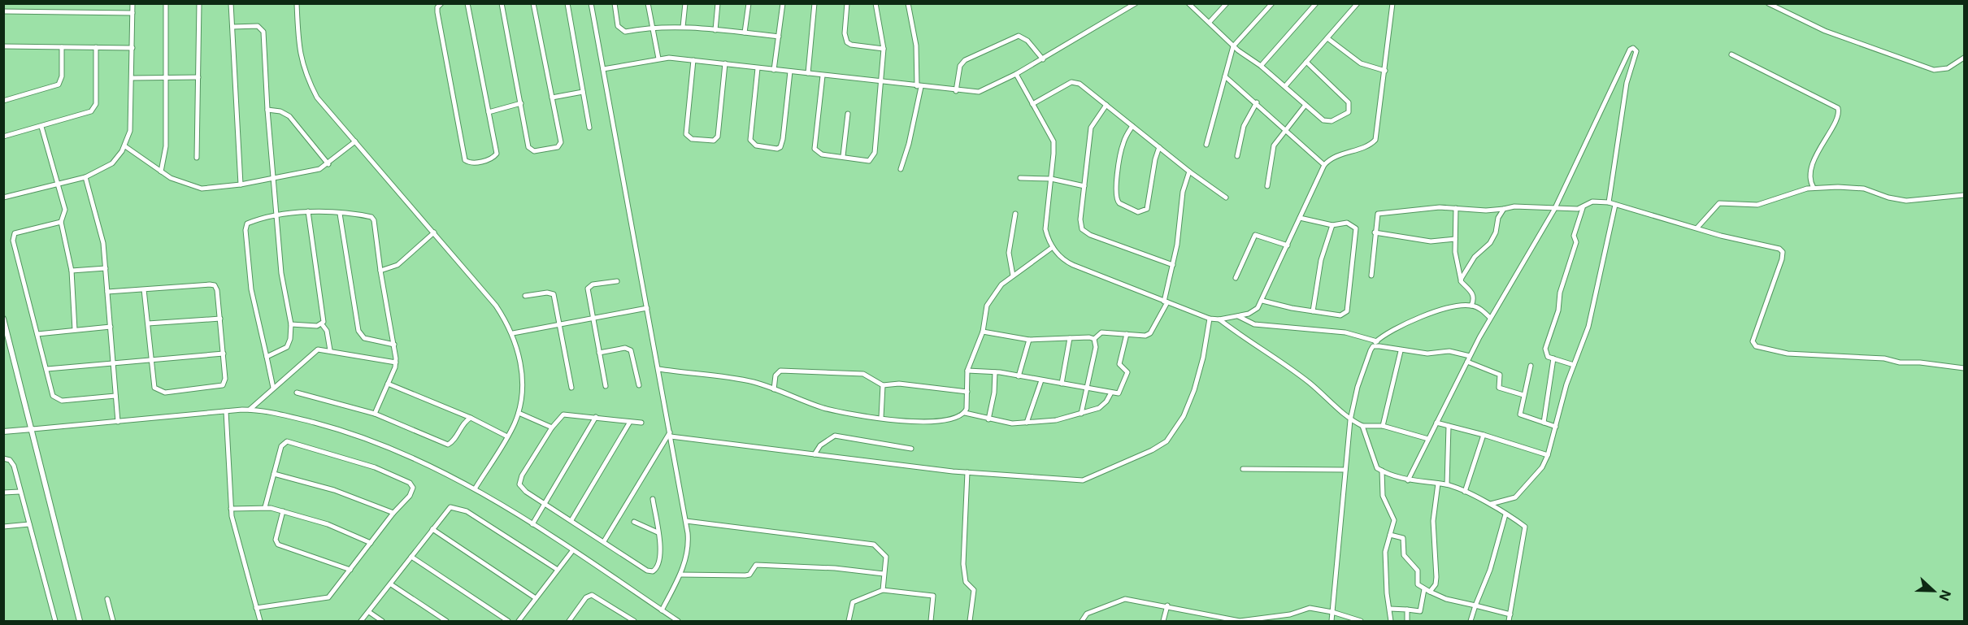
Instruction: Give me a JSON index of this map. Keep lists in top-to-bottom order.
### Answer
{
  "north": "right"
}
